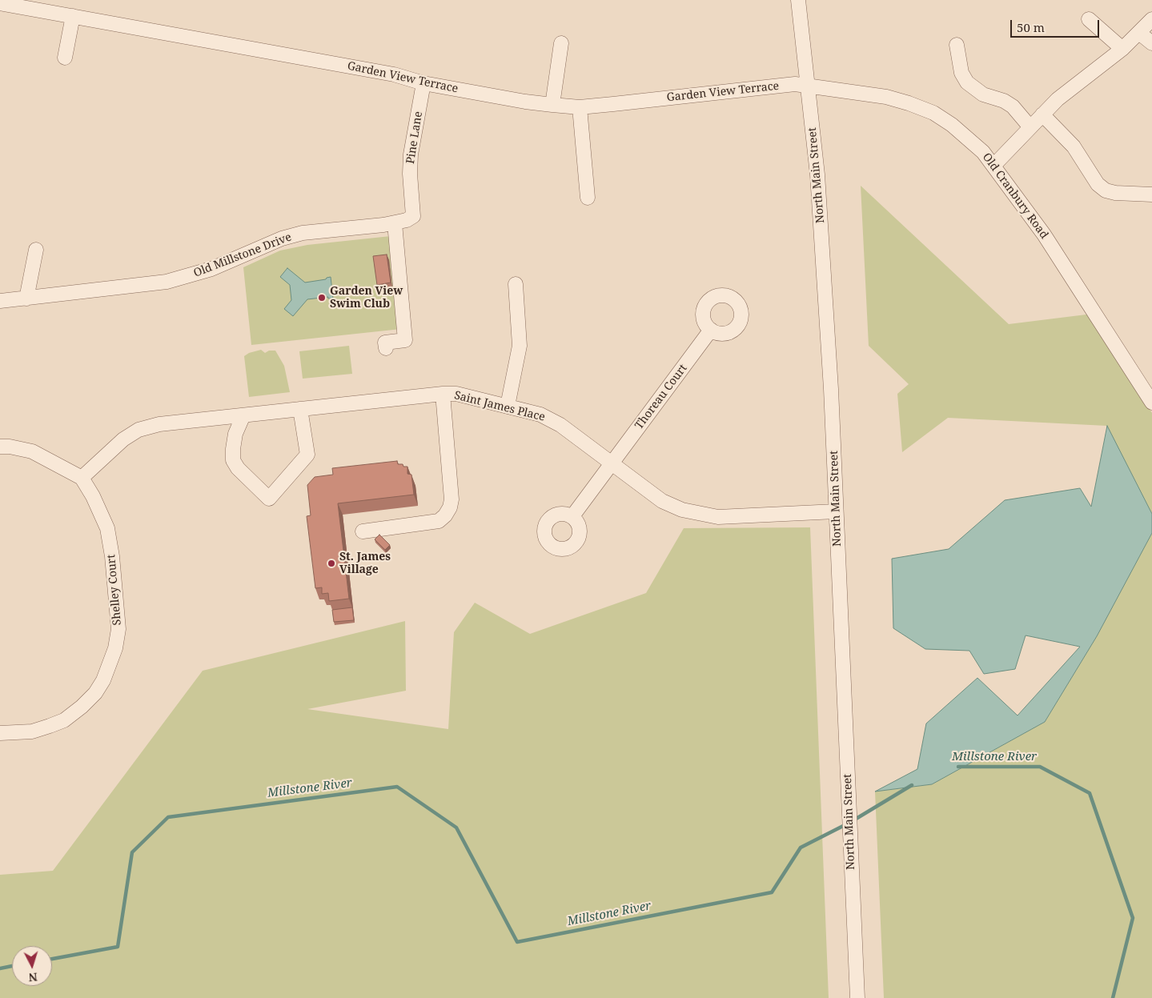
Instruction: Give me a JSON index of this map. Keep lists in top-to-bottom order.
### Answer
{
  "streets": {
    "street": [
      "Garden View Terrace",
      "Pine Lane",
      "North Main Street",
      "Old Cranbury Road",
      "Old Millstone Drive",
      "Thoreau Court",
      "Saint James Place",
      "Shelley Court"
    ]
  },
  "crossings": [
    ["Garden View Terrace", "Pine Lane"],
    ["Garden View Terrace", "North Main Street"],
    ["Garden View Terrace", "Old Cranbury Road"],
    ["Pine Lane", "Old Millstone Drive"],
    ["North Main Street", "Old Cranbury Road"],
    ["North Main Street", "Saint James Place"],
    ["Thoreau Court", "Saint James Place"],
    ["Saint James Place", "Shelley Court"]
  ],
  "water": ["Millstone River"],
  "places": ["Garden View Swim Club", "St. James Village"],
  "scale_bar": "50 m",
  "north": "bottom"
}
